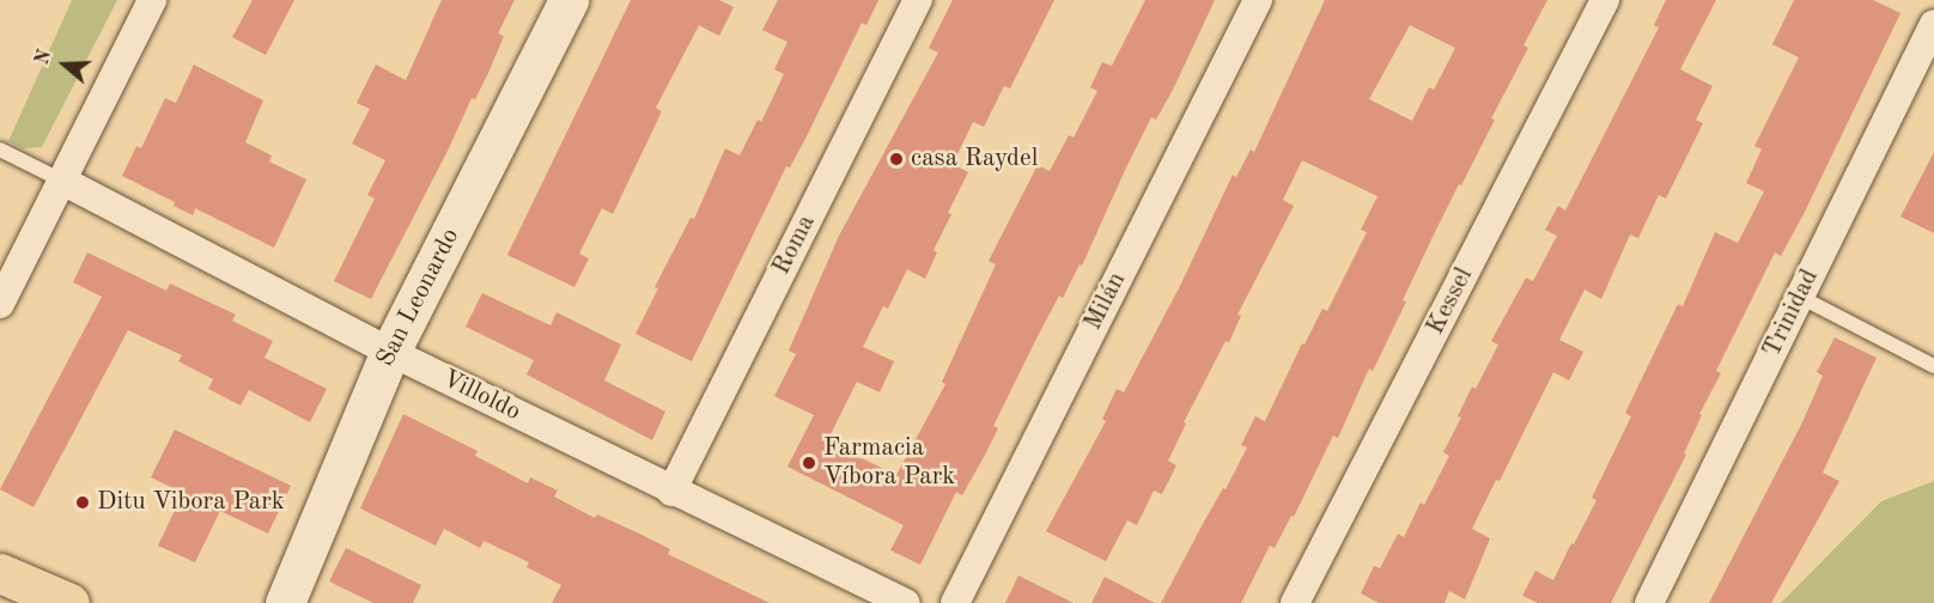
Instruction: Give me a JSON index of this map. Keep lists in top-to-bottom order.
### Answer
{
  "streets": {
    "street": [
      "Roma",
      "San Leonardo",
      "Milán",
      "Kessel",
      "Trinidad",
      "Villoldo"
    ]
  },
  "crossings": [
    ["Roma", "Villoldo"],
    ["San Leonardo", "Villoldo"]
  ],
  "places": ["casa Raydel", "Farmacia Víbora Park", "Ditu Vibora Park"],
  "north": "left"
}
